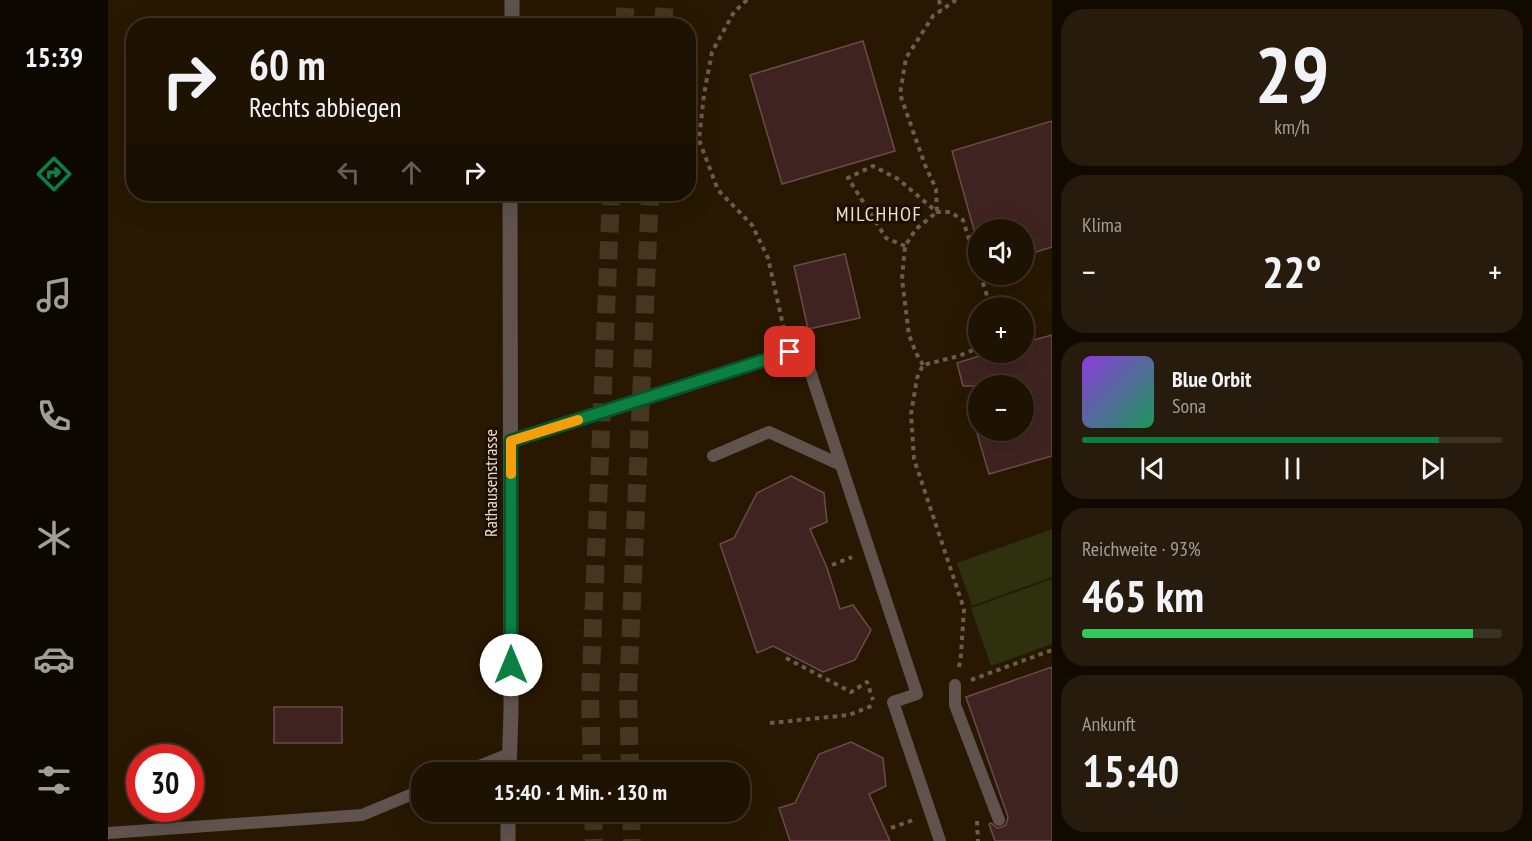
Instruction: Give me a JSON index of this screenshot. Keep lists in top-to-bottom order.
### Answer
{
  "streets": {
    "street": ["Rathausenstrasse"]
  },
  "districts": ["MILCHHOF"],
  "page": {
    "tabs": "15:39",
    "tile": [
      ["29", "km/h"],
      "Klima",
      ["Reichweite · 93%", "465 km"],
      ["Ankunft", "15:40"]
    ],
    "turn": ["60 m", "Rechts abbiegen"],
    "map_buttons": ["+", "−"],
    "heat": ["−", "22°", "+"],
    "song": ["Blue Orbit", "Sona"],
    "limit": "30",
    "trip": "15:40 · 1 Min. · 130 m"
  }
}
